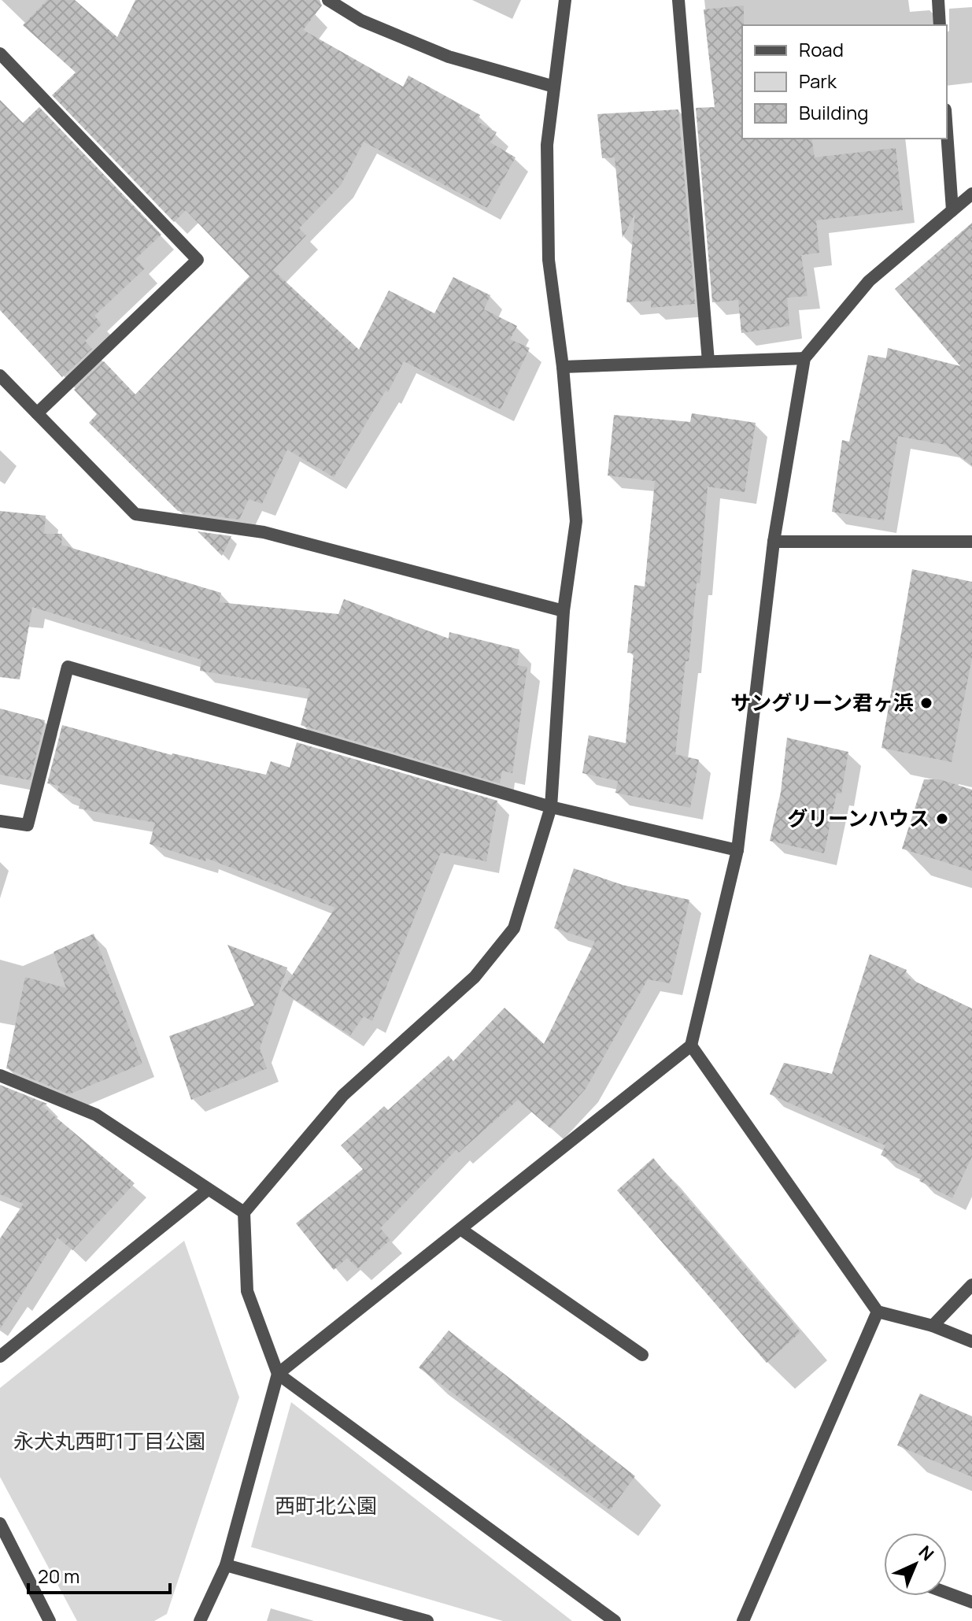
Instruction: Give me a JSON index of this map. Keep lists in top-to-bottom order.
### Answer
{
  "parks": ["永犬丸西町1丁目公園", "西町北公園"],
  "places": ["サングリーン君ヶ浜", "グリーンハウス"],
  "legend": ["Road", "Park", "Building"],
  "scale_bar": "20 m",
  "north": "top right"
}
